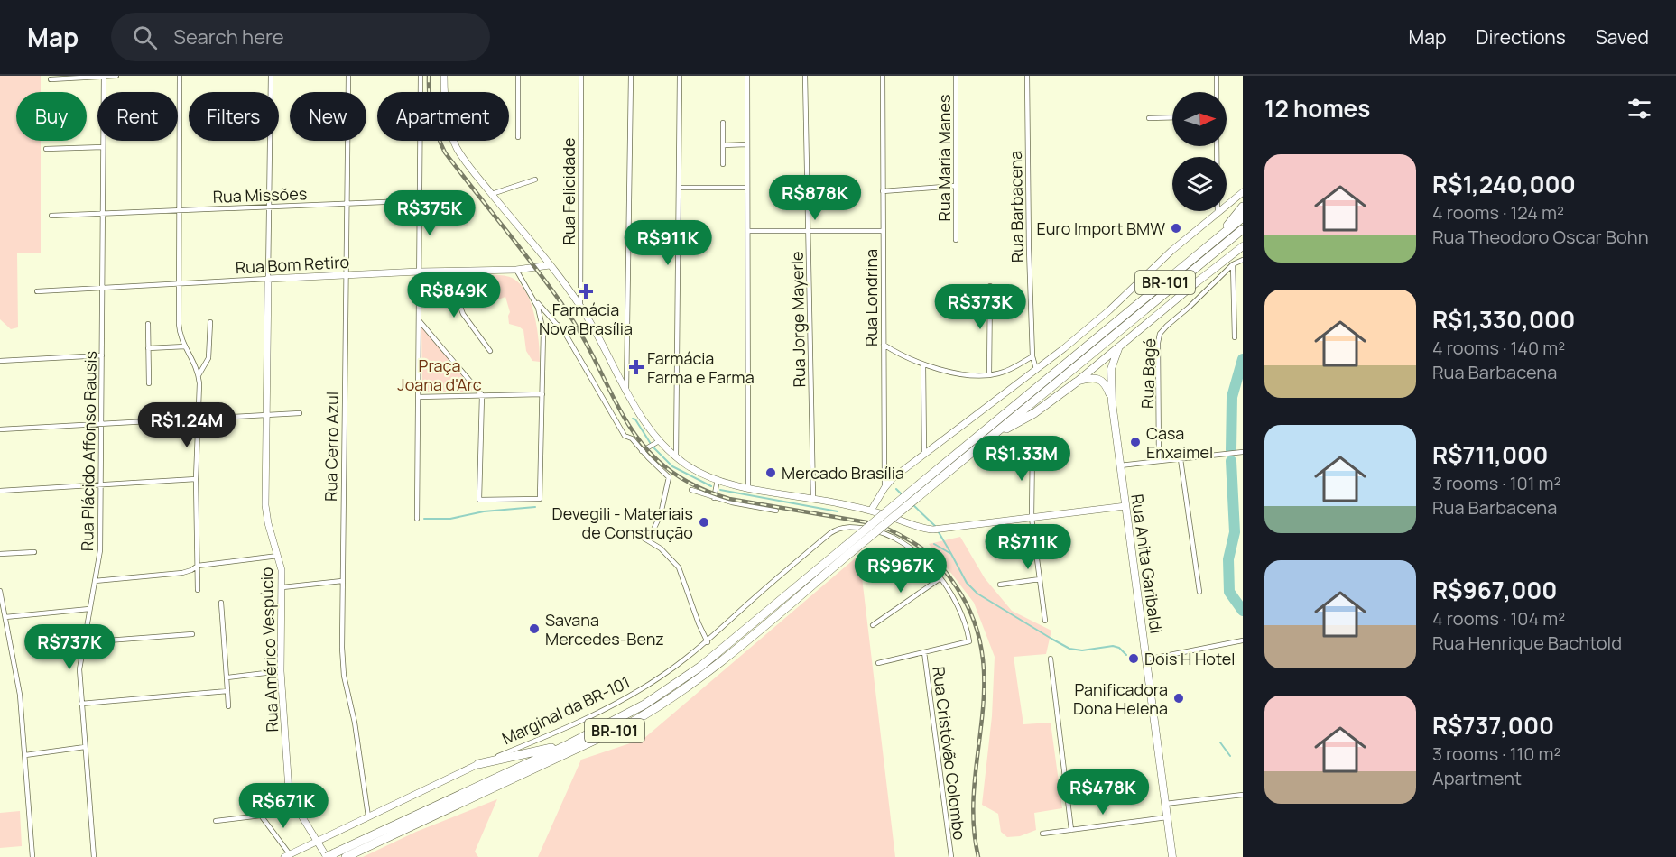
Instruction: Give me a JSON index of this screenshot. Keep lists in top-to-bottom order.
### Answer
{
  "streets": {
    "highway": ["BR-101"],
    "main road": [
      "Rua Bom Retiro",
      "Rua Anita Garibaldi",
      "Rua Américo Vespúcio",
      "Marginal da BR-101"
    ],
    "street": [
      "Rua Maria Manes",
      "Rua Felicidade",
      "Rua Missões",
      "Rua Barbacena",
      "Rua Londrina",
      "Rua Jorge Mayerle",
      "Rua Bagé",
      "Rua Cerro Azul",
      "Rua Plácido Affonso Rausis",
      "Rua Cristóvão Colombo"
    ]
  },
  "crossings": [
    ["Rua Missões", "Rua Cerro Azul"],
    ["Rua Missões", "Rua Plácido Affonso Rausis"],
    ["Rua Missões", "Rua Américo Vespúcio"],
    ["Rua Bom Retiro", "Rua Cerro Azul"],
    ["Rua Bom Retiro", "Rua Plácido Affonso Rausis"],
    ["Rua Bom Retiro", "Rua Américo Vespúcio"],
    ["BR-101", "Rua Américo Vespúcio"],
    ["Rua Cerro Azul", "Marginal da BR-101"],
    ["Rua Américo Vespúcio", "Marginal da BR-101"]
  ],
  "parks": ["Praça Joana d'Arc"],
  "places": {
    "other": [
      "Euro Import BMW",
      "Casa Enxaimel",
      "Mercado Brasília",
      "Devegili - Materiais de Construção",
      "Savana Mercedes-Benz",
      "Dois H Hotel",
      "Panificadora Dona Helena"
    ],
    "health": ["Farmácia Nova Brasília", "Farmácia Farma e Farma"]
  },
  "north": "right",
  "page": {
    "header": "Map",
    "search": "Search here",
    "nav": ["Map", "Directions", "Saved"],
    "heading": "12 homes",
    "chip": [
      "Buy",
      "Rent",
      "Filters",
      "New",
      "Apartment"
    ],
    "list": [
      {
        "name": "R$1,240,000",
        "note": "4 rooms · 124 m² · Rua Theodoro Oscar Bohn"
      },
      {
        "name": "R$1,330,000",
        "note": "4 rooms · 140 m² · Rua Barbacena"
      },
      {
        "name": "R$711,000",
        "note": "3 rooms · 101 m² · Rua Barbacena"
      },
      {
        "name": "R$967,000",
        "note": "4 rooms · 104 m² · Rua Henrique Bachtold"
      },
      {
        "name": "R$737,000",
        "note": "3 rooms · 110 m² · Apartment"
      }
    ],
    "price": [
      "R$878K",
      "R$375K",
      "R$911K",
      "R$849K",
      "R$373K",
      "R$1.24M",
      "R$1.33M",
      "R$711K",
      "R$967K",
      "R$737K",
      "R$478K",
      "R$671K"
    ]
  }
}
